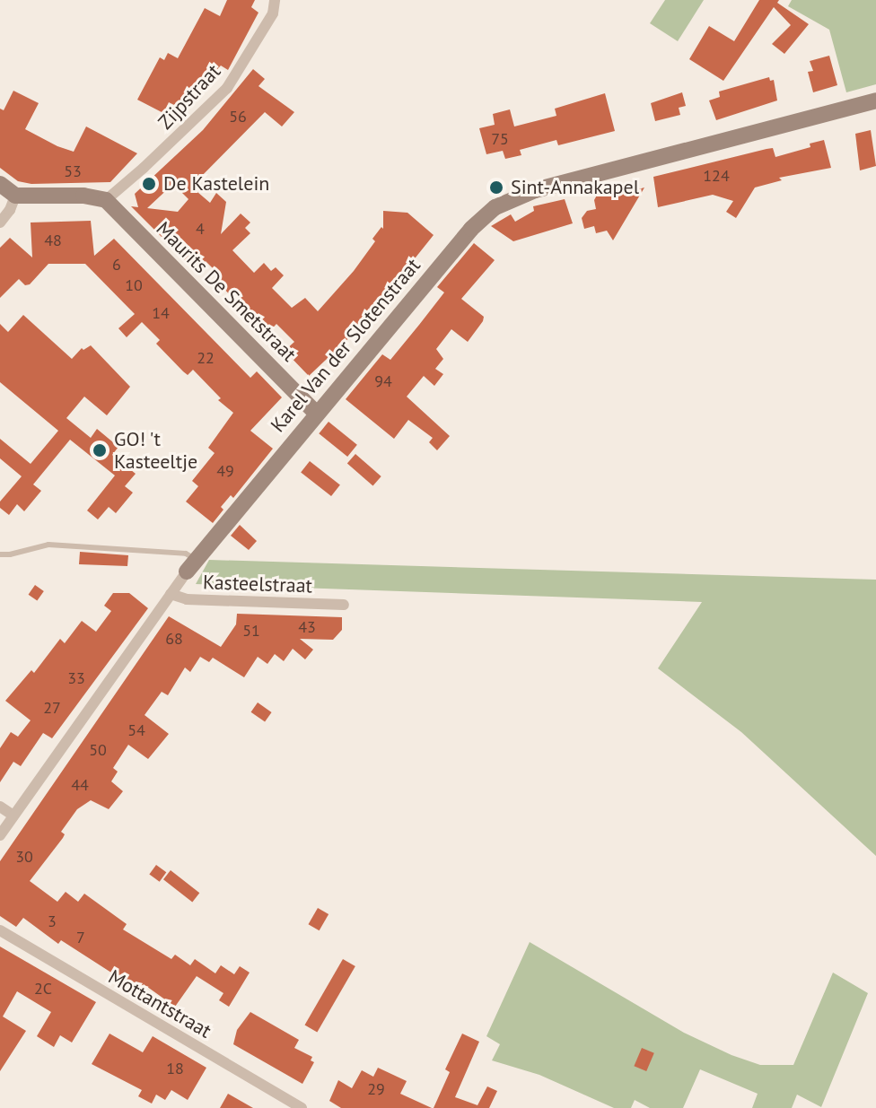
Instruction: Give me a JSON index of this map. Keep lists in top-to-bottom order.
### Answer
{
  "streets": {
    "street": [
      "Zijpstraat",
      "Maurits De Smetstraat",
      "Karel Van der Slotenstraat",
      "Kasteelstraat",
      "Mottantstraat"
    ]
  },
  "crossings": [
    ["Zijpstraat", "Maurits De Smetstraat"],
    ["Maurits De Smetstraat", "Karel Van der Slotenstraat"],
    ["Karel Van der Slotenstraat", "Kasteelstraat"]
  ],
  "places": ["De Kastelein", "Sint-Annakapel", "GO! 't Kasteeltje"],
  "house_numbers": [
    "56",
    "75",
    "53",
    "124",
    "4",
    "48",
    "6",
    "10",
    "14",
    "22",
    "94",
    "49",
    "43",
    "51",
    "68",
    "33",
    "27",
    "54",
    "50",
    "44",
    "30",
    "3",
    "7",
    "2C",
    "18",
    "29"
  ]
}
